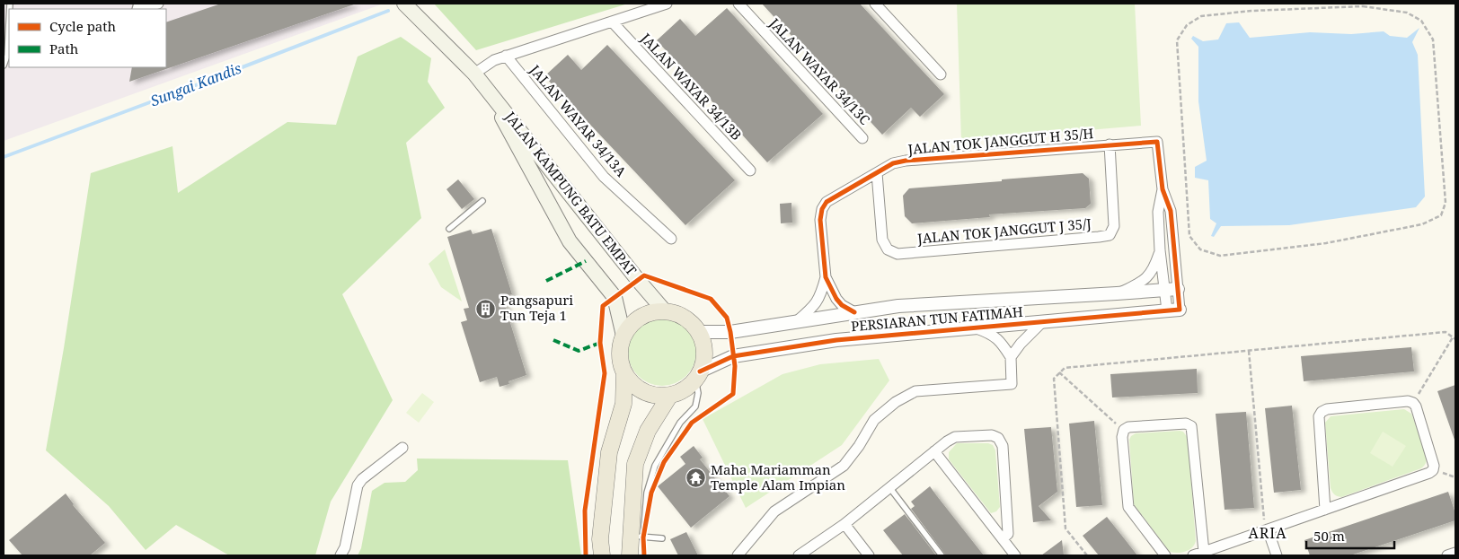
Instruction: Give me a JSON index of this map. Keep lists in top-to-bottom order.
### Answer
{
  "streets": {
    "main road": ["JALAN KAMPUNG BATU EMPAT"],
    "street": [
      "JALAN WAYAR 34/13C",
      "JALAN WAYAR 34/13B",
      "JALAN WAYAR 34/13A",
      "JALAN TOK JANGGUT H 35/H",
      "JALAN TOK JANGGUT J 35/J",
      "PERSIARAN TUN FATIMAH"
    ]
  },
  "crossings": [
    ["JALAN TOK JANGGUT H 35/H", "JALAN TOK JANGGUT J 35/J"],
    ["JALAN KAMPUNG BATU EMPAT", "PERSIARAN TUN FATIMAH"]
  ],
  "districts": ["ARIA"],
  "water": ["Sungai Kandis"],
  "places": {
    "building": ["Pangsapuri Tun Teja 1"],
    "temple": ["Maha Mariamman Temple Alam Impian"]
  },
  "legend": ["Cycle path", "Path"],
  "scale_bar": "50 m"
}
